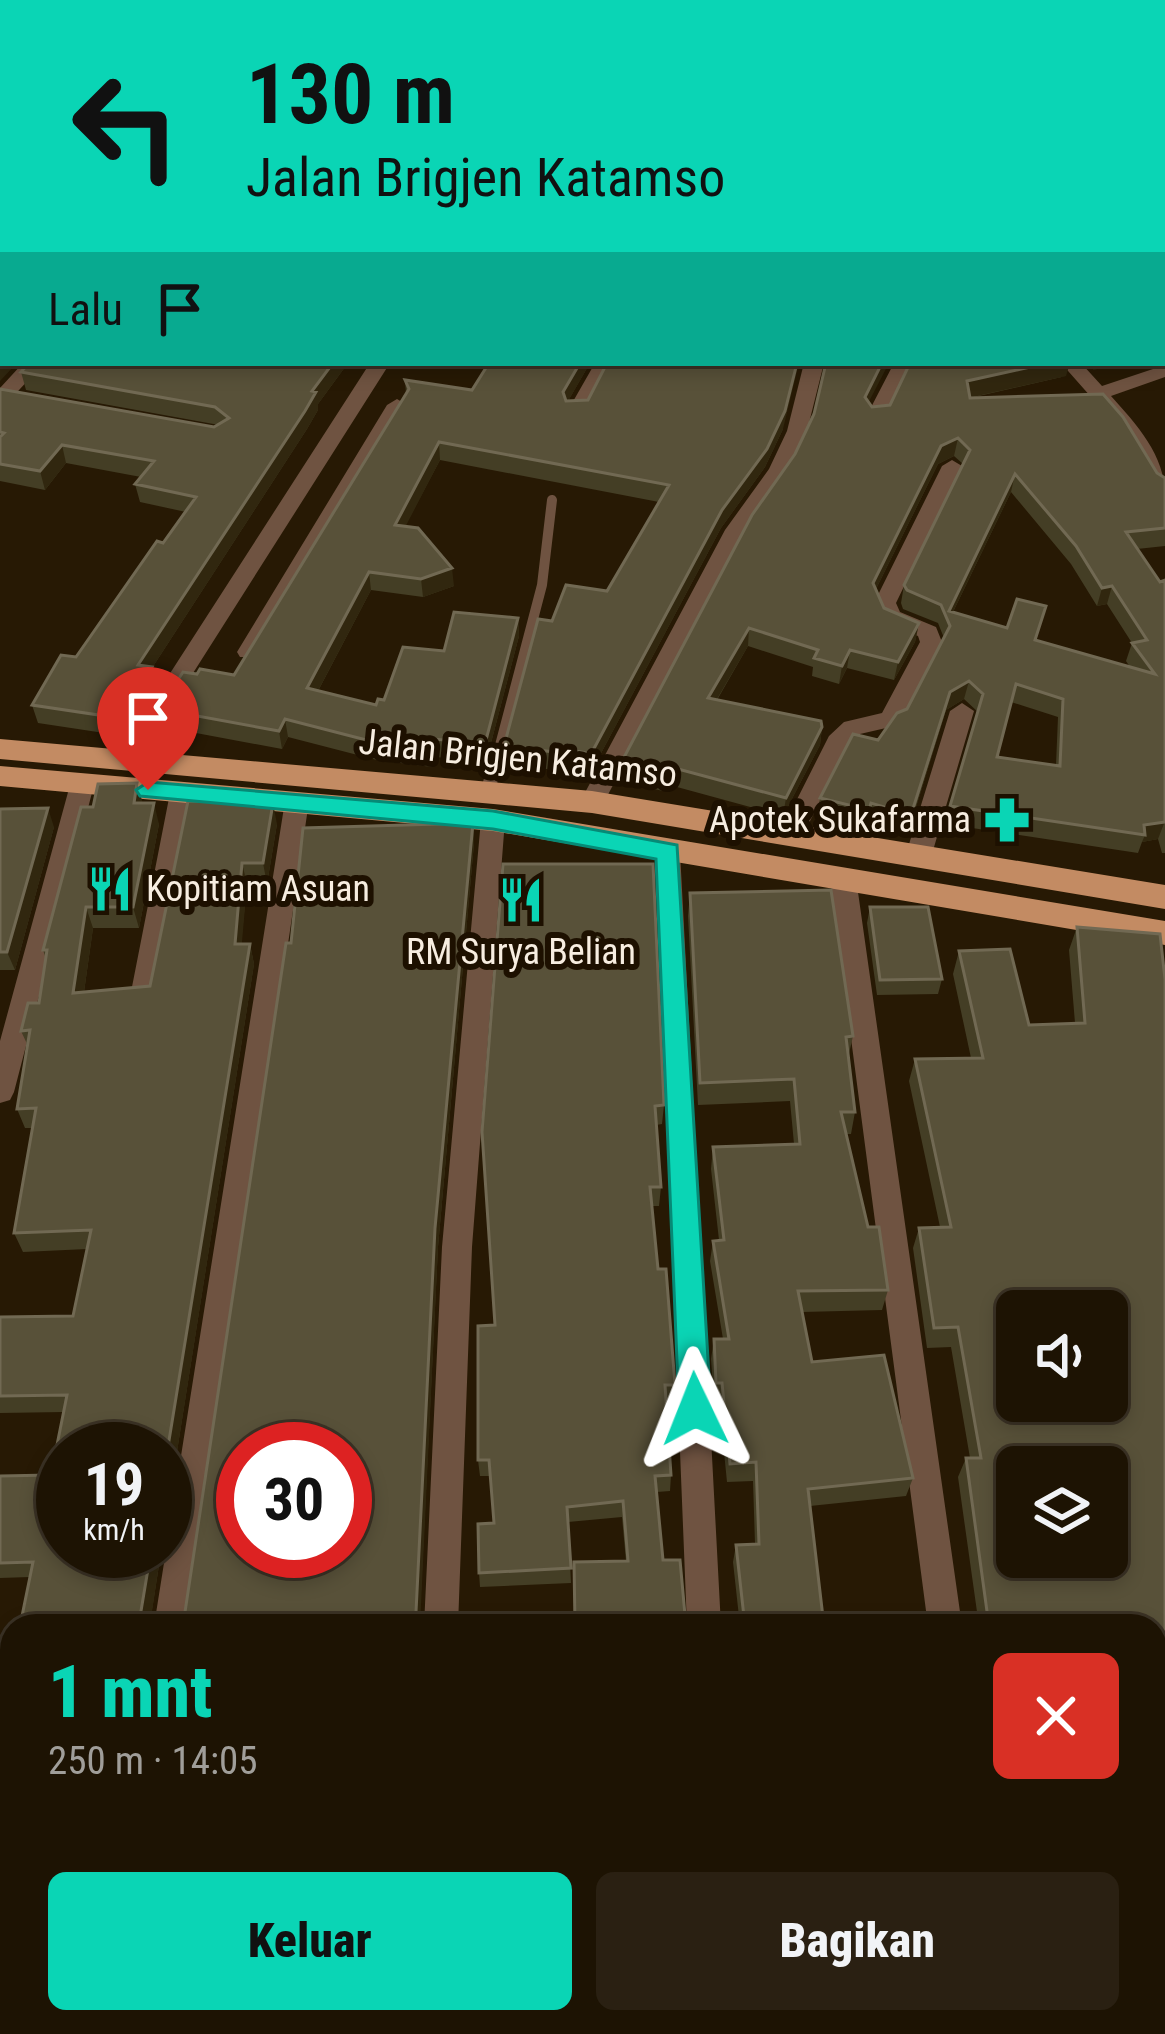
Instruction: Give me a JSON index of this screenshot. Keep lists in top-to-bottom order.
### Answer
{
  "streets": {
    "main road": ["Jalan Brigjen Katamso"]
  },
  "places": {
    "pharmacy": ["Apotek Sukafarma"],
    "restaurant": ["Kopitiam Asuan", "RM Surya Belian"]
  },
  "page": {
    "turn": ["130 m", "Jalan Brigjen Katamso"],
    "then": "Lalu",
    "speed": "19 km/h",
    "limit": "30",
    "heading": ["1 mnt", "250 m · 14:05"],
    "buttons": ["Keluar", "Bagikan"]
  }
}
